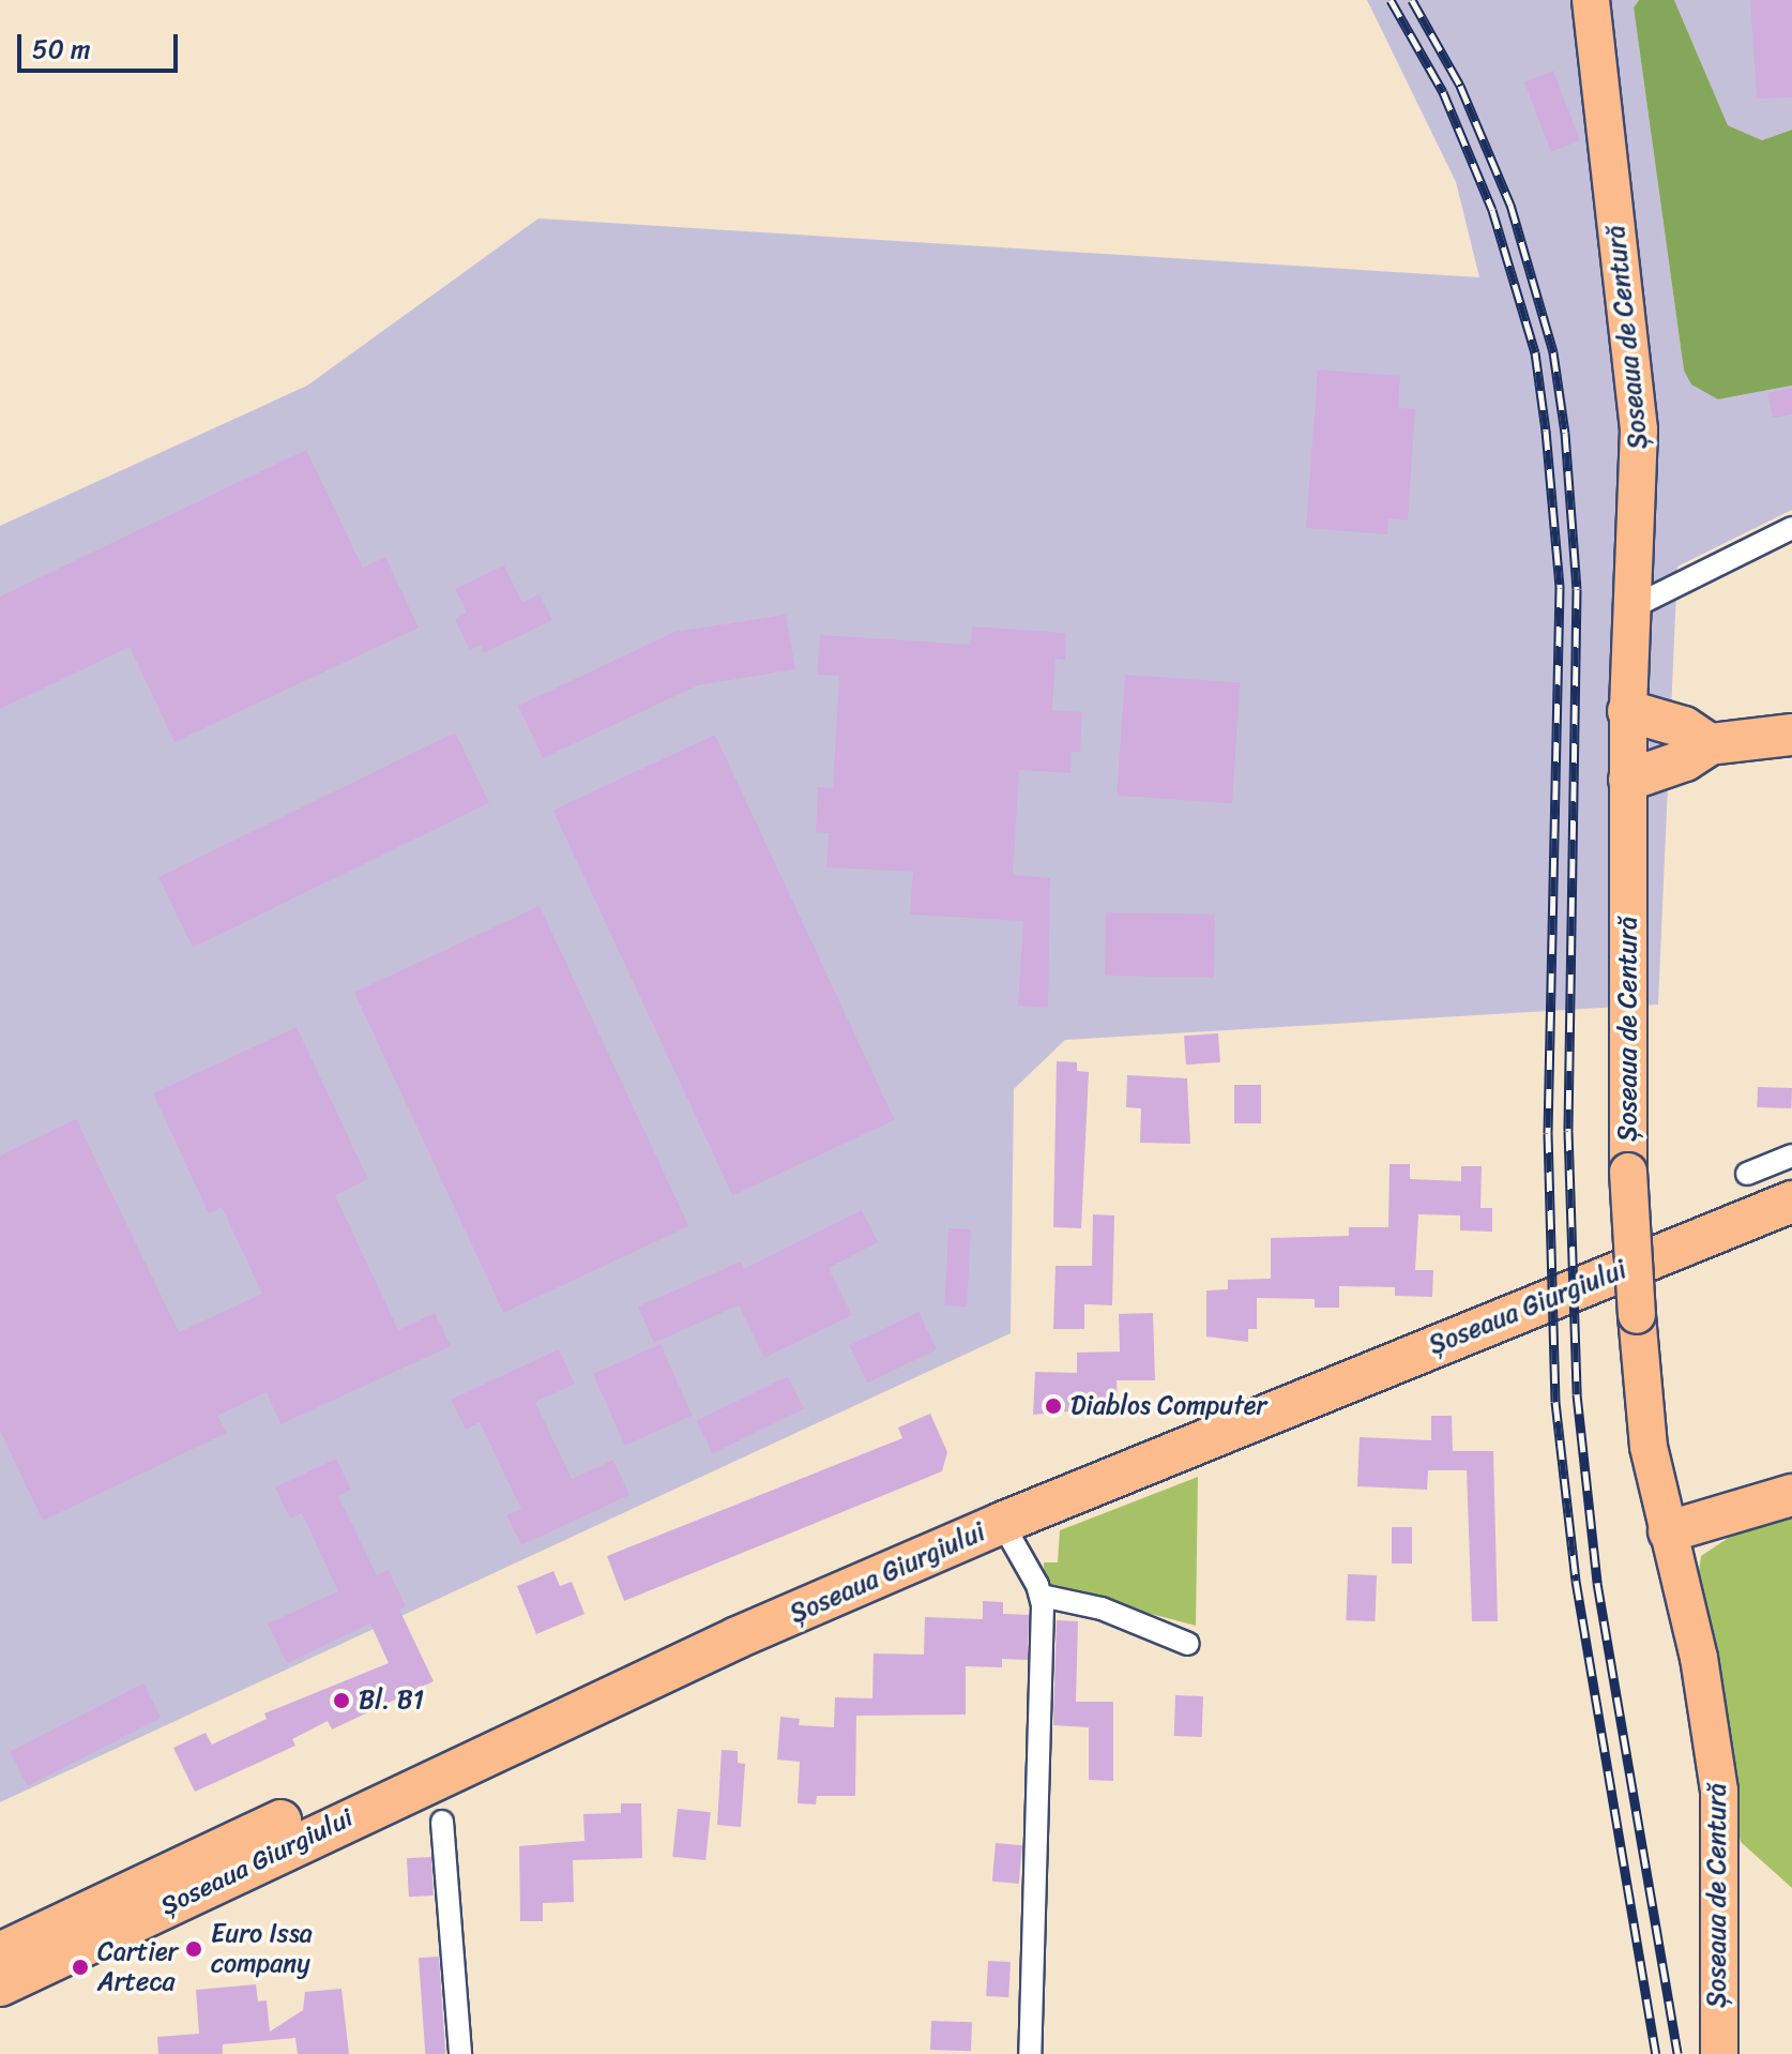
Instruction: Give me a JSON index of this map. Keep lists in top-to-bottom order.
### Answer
{
  "streets": {
    "highway": ["Șoseaua Giurgiului"],
    "main road": ["Șoseaua de Centură"]
  },
  "places": [
    "Diablos Computer",
    "Bl. B1",
    "Euro Issa company",
    "Cartier Arteca"
  ],
  "scale_bar": "50 m"
}
